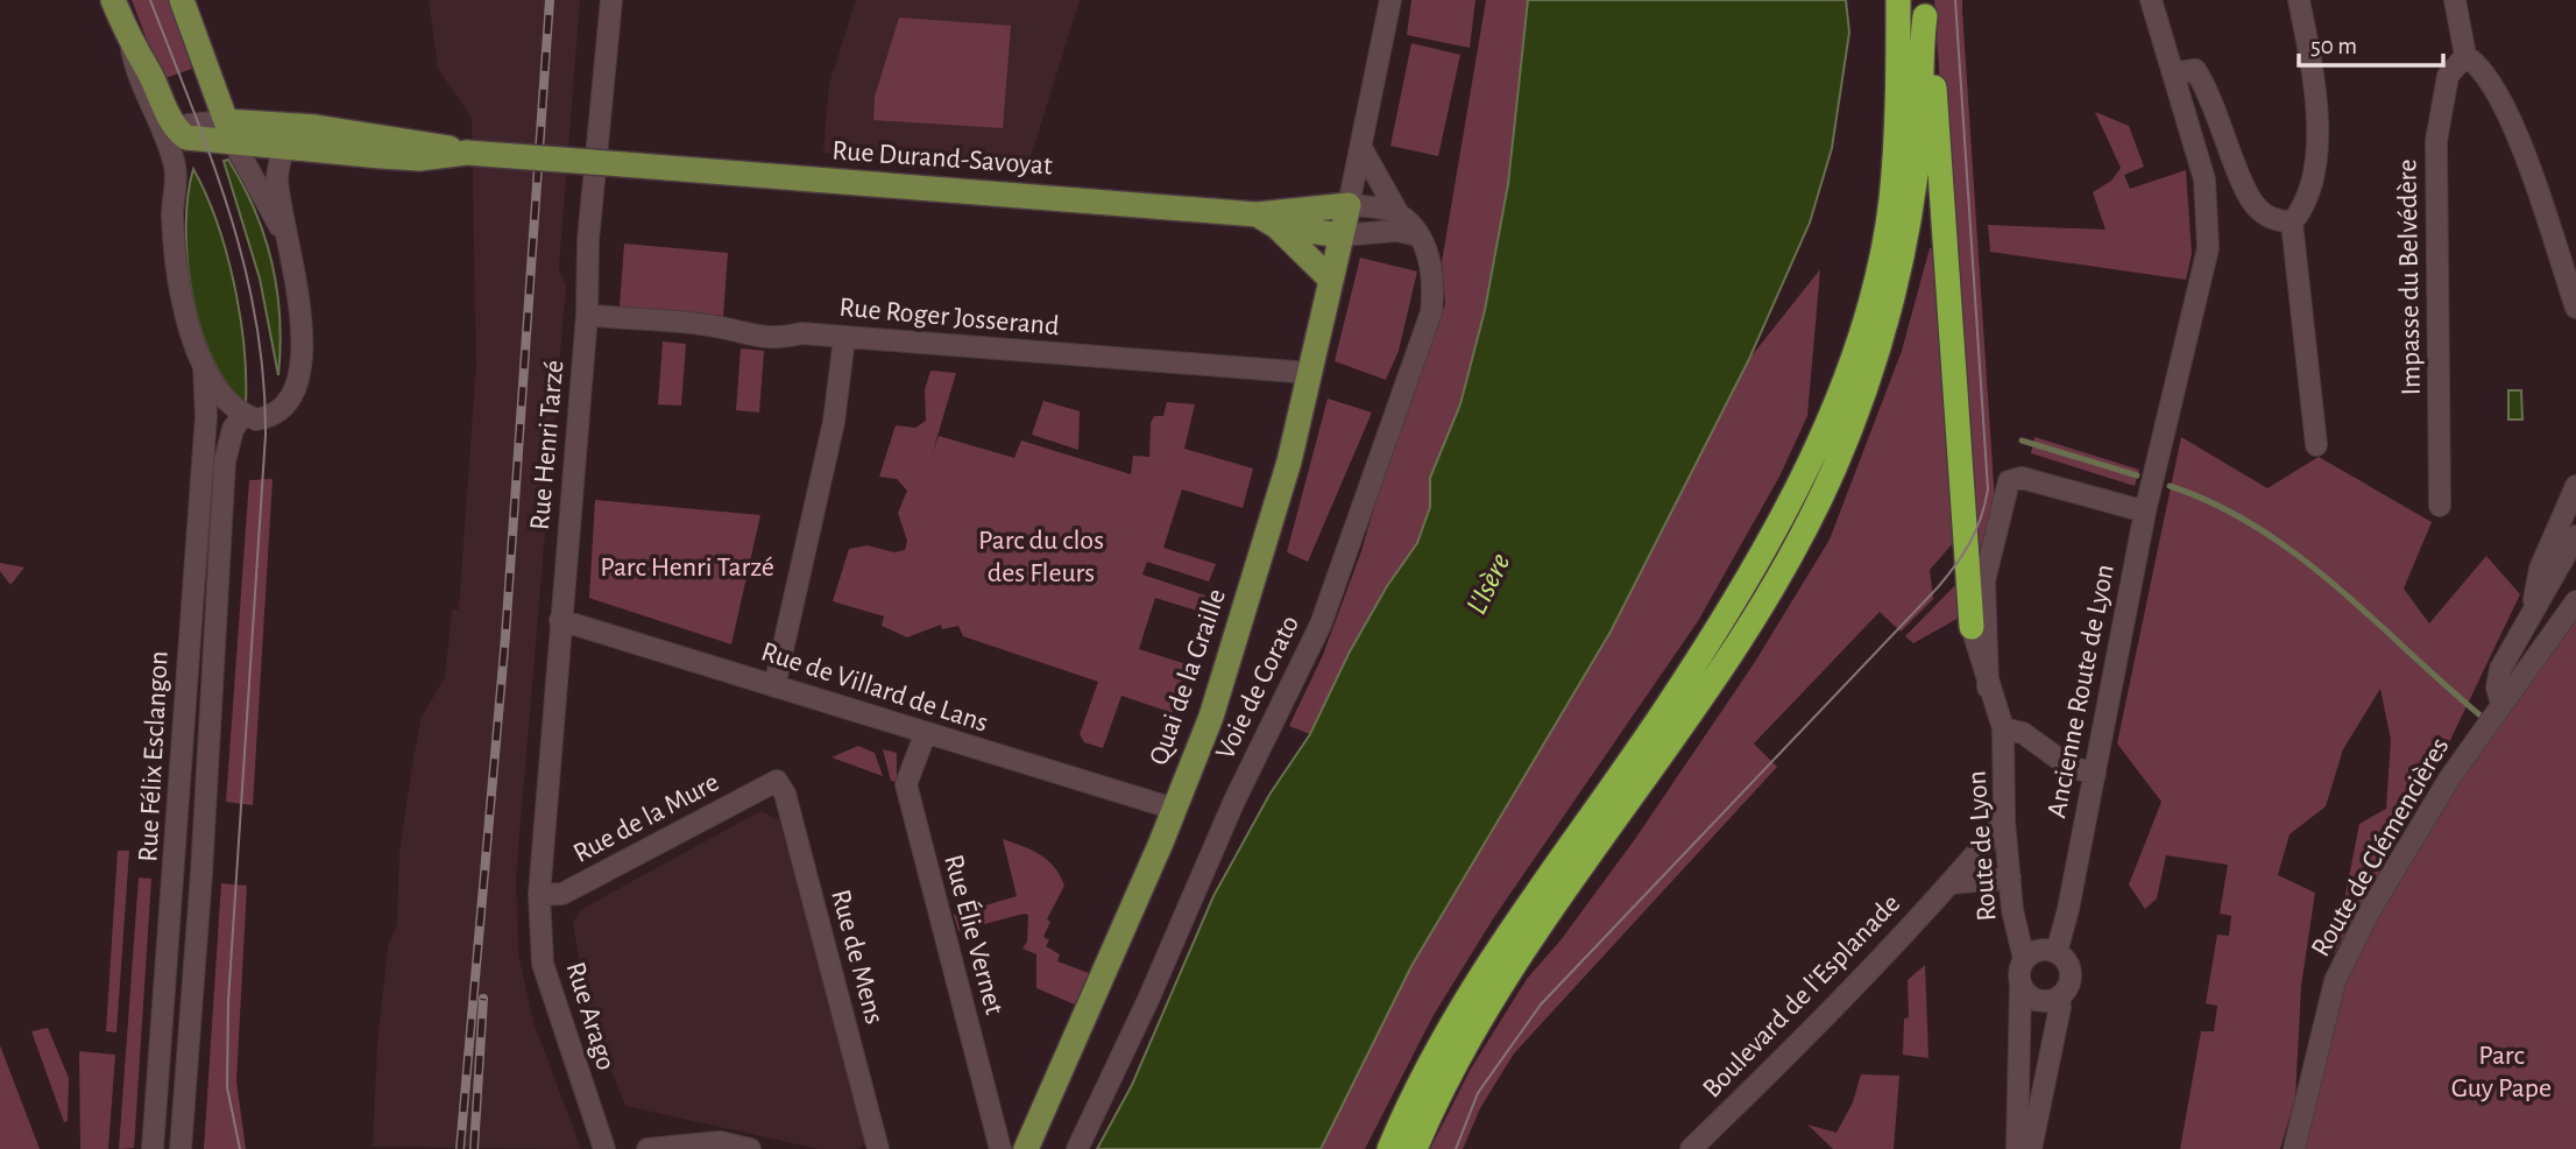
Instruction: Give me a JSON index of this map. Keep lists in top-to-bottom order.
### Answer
{
  "streets": {
    "main road": ["Rue Durand-Savoyat", "Quai de la Graille"],
    "street": [
      "Impasse du Belvédère",
      "Rue Roger Josserand",
      "Rue Henri Tarzé",
      "Rue de Villard de Lans",
      "Voie de Corato",
      "Ancienne Route de Lyon",
      "Rue Félix Esclangon",
      "Rue de la Mure",
      "Route de Lyon",
      "Route de Clémencières",
      "Rue Élie Vernet",
      "Rue de Mens",
      "Boulevard de l'Esplanade",
      "Rue Arago"
    ]
  },
  "crossings": [
    ["Rue Durand-Savoyat", "Quai de la Graille"],
    ["Rue Roger Josserand", "Rue Henri Tarzé"],
    ["Rue Roger Josserand", "Quai de la Graille"],
    ["Rue Henri Tarzé", "Rue de Villard de Lans"],
    ["Rue Henri Tarzé", "Rue de la Mure"],
    ["Rue Henri Tarzé", "Rue Arago"],
    ["Quai de la Graille", "Rue de Villard de Lans"],
    ["Rue de Villard de Lans", "Rue Élie Vernet"],
    ["Ancienne Route de Lyon", "Route de Lyon"],
    ["Rue de la Mure", "Rue de Mens"],
    ["Rue de la Mure", "Rue Arago"],
    ["Route de Lyon", "Boulevard de l'Esplanade"]
  ],
  "water": ["L'Isère"],
  "parks": ["Parc du clos des Fleurs", "Parc Henri Tarzé", "Parc Guy Pape"],
  "scale_bar": "50 m"
}
